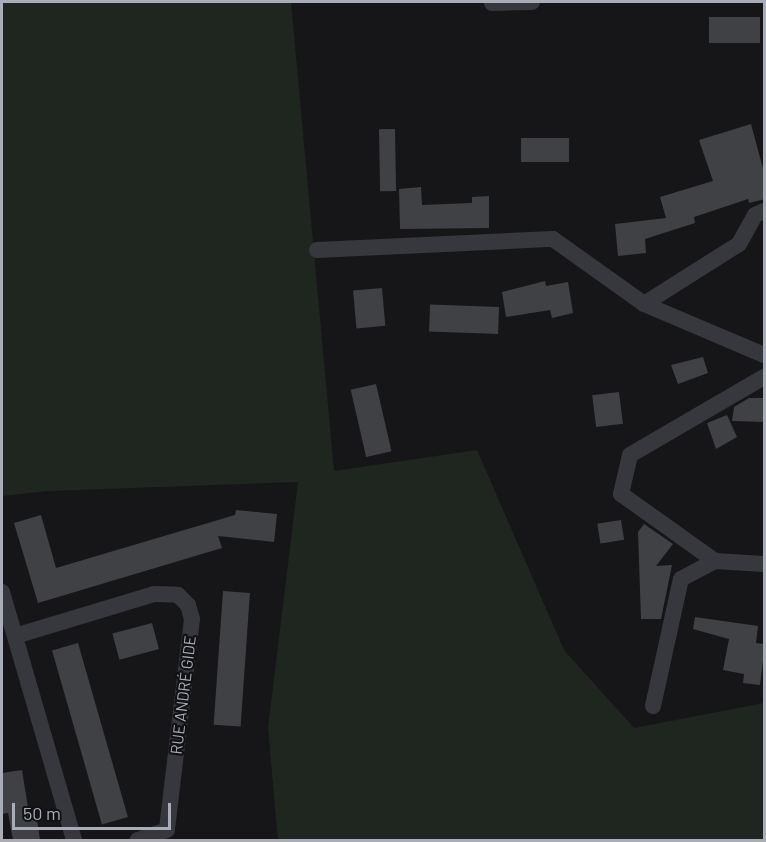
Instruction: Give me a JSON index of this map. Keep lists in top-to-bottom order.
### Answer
{
  "streets": {
    "street": ["RUE ANDRÉ GIDE"]
  },
  "scale_bar": "50 m"
}
